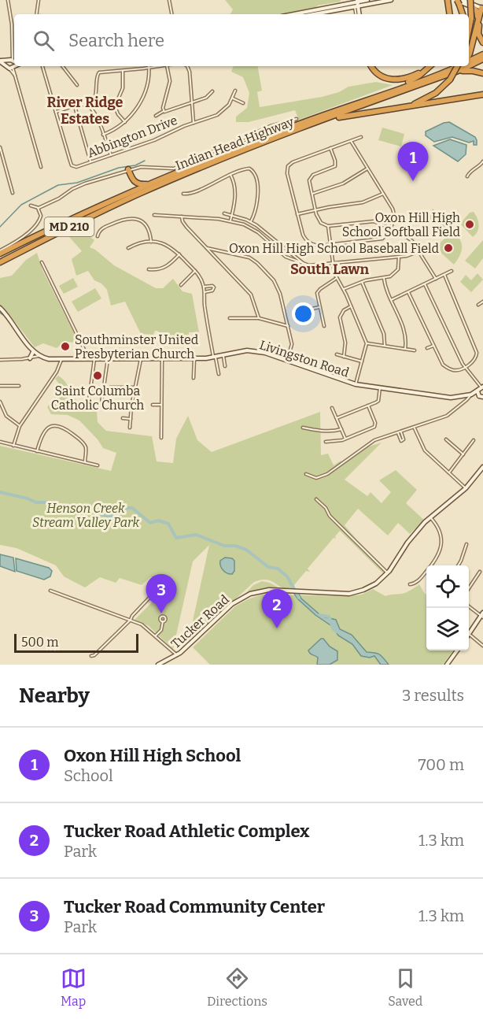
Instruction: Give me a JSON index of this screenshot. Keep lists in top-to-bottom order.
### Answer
{
  "streets": {
    "highway": ["Indian Head Highway", "MD 210"],
    "main road": ["Livingston Road", "Tucker Road"],
    "street": ["Abbington Drive"]
  },
  "districts": ["River Ridge Estates", "South Lawn"],
  "parks": ["Henson Creek Stream Valley Park"],
  "places": [
    "Oxon Hill High School Softball Field",
    "Oxon Hill High School Baseball Field",
    "Southminster United Presbyterian Church",
    "Saint Columba Catholic Church"
  ],
  "scale_bar": "500 m",
  "page": {
    "search": "Search here",
    "pins": ["1", "3", "2"],
    "scale": "500 m",
    "heading": ["Nearby", "3 results"],
    "list": [
      {
        "mark": "1",
        "name": "Oxon Hill High School",
        "note": "School",
        "value": "700 m"
      },
      {
        "mark": "2",
        "name": "Tucker Road Athletic Complex",
        "note": "Park",
        "value": "1.3 km"
      },
      {
        "mark": "3",
        "name": "Tucker Road Community Center",
        "note": "Park",
        "value": "1.3 km"
      }
    ],
    "nav": ["Map", "Directions", "Saved"]
  }
}
